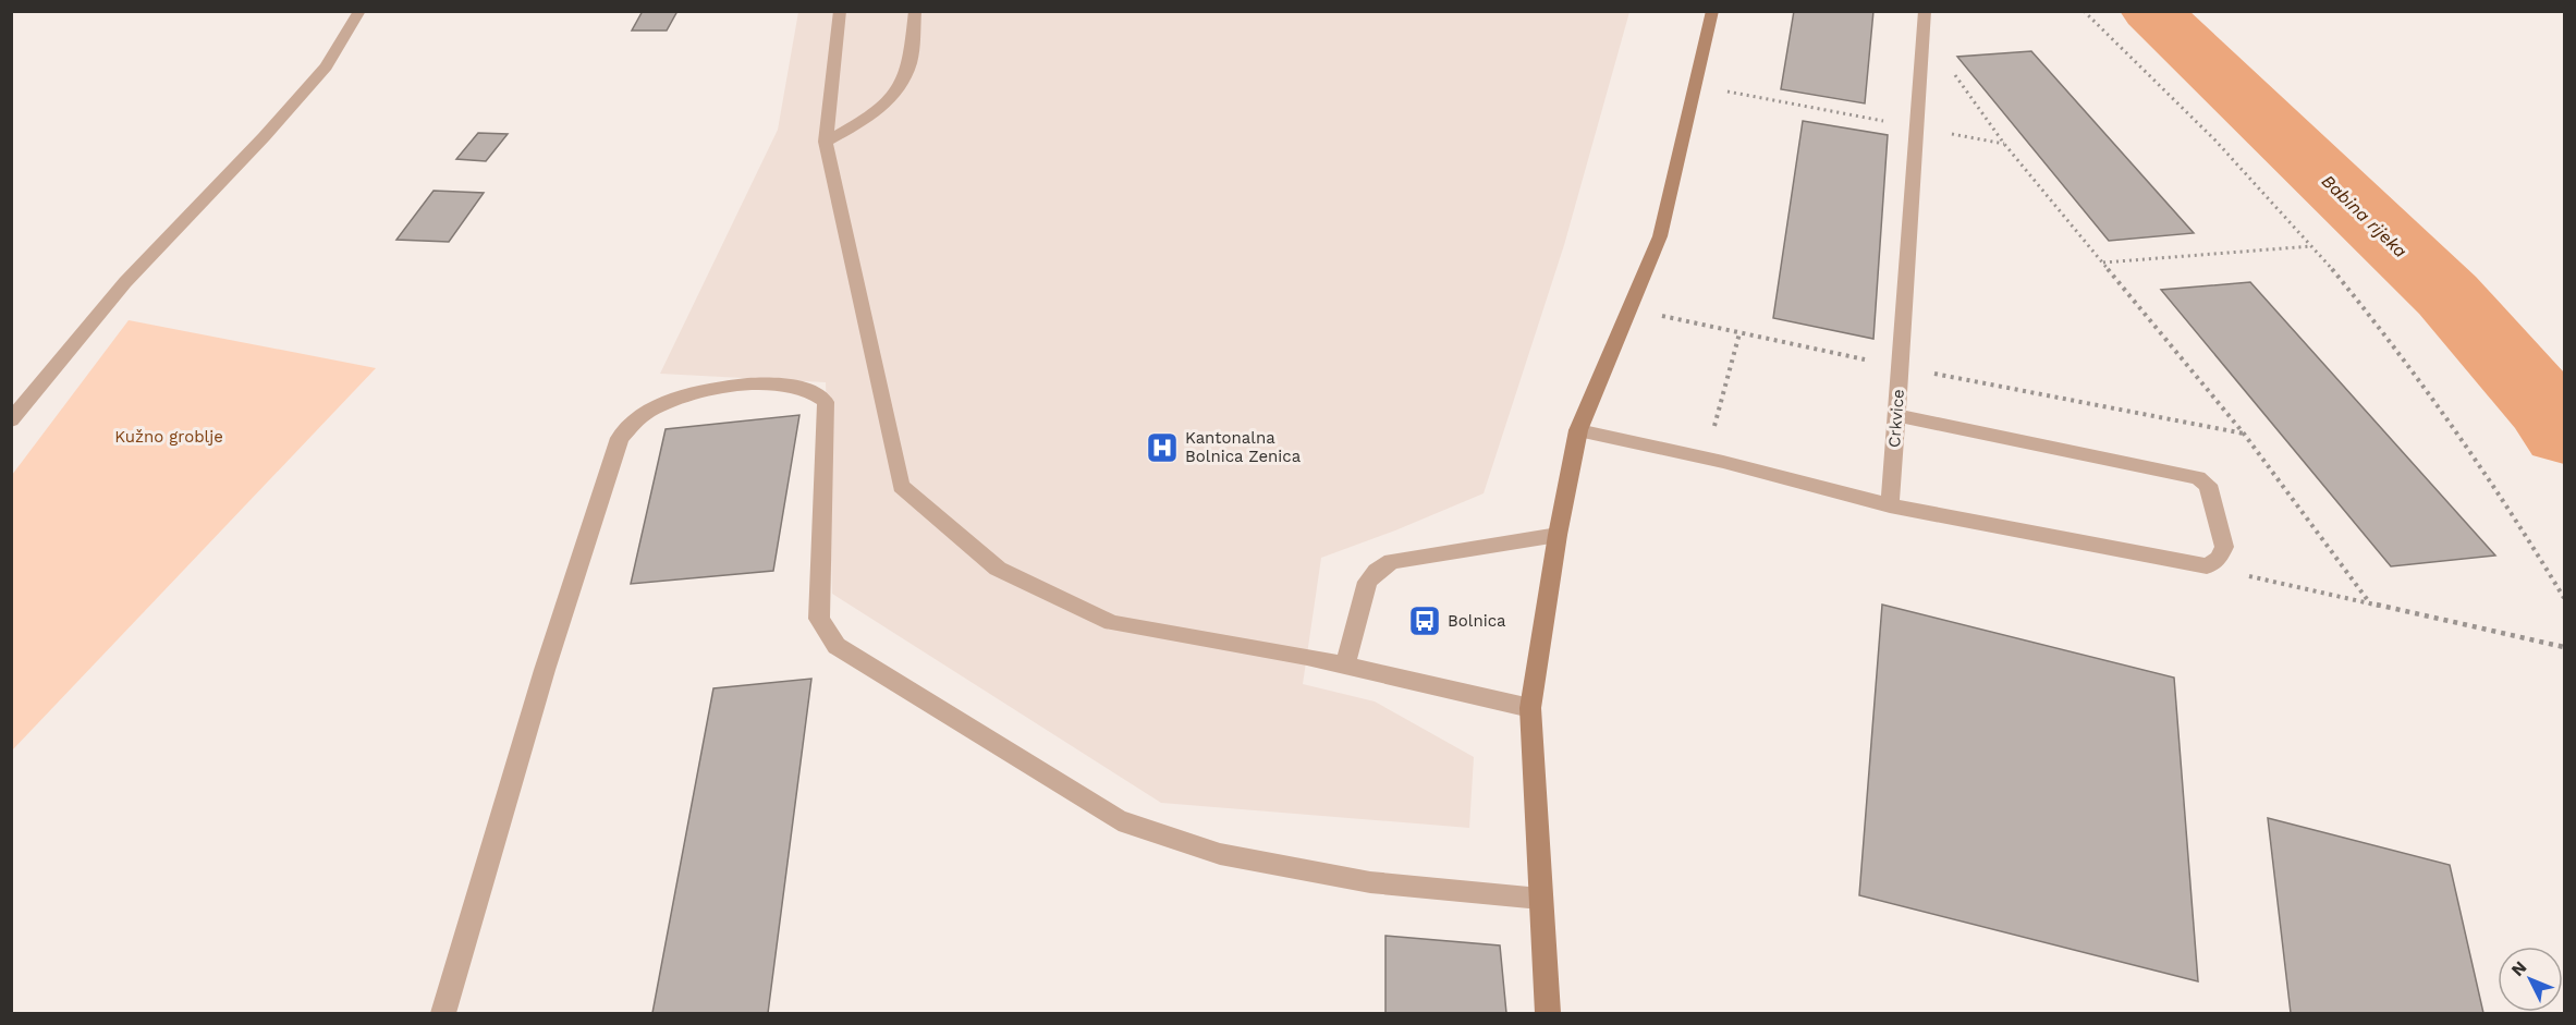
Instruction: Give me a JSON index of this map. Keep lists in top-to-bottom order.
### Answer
{
  "streets": {
    "street": ["Crkvice"]
  },
  "water": ["Babina rijeka"],
  "parks": ["Kužno groblje"],
  "places": {
    "hospital": ["Kantonalna Bolnica Zenica"],
    "bus stop": ["Bolnica"]
  },
  "north": "top left"
}
